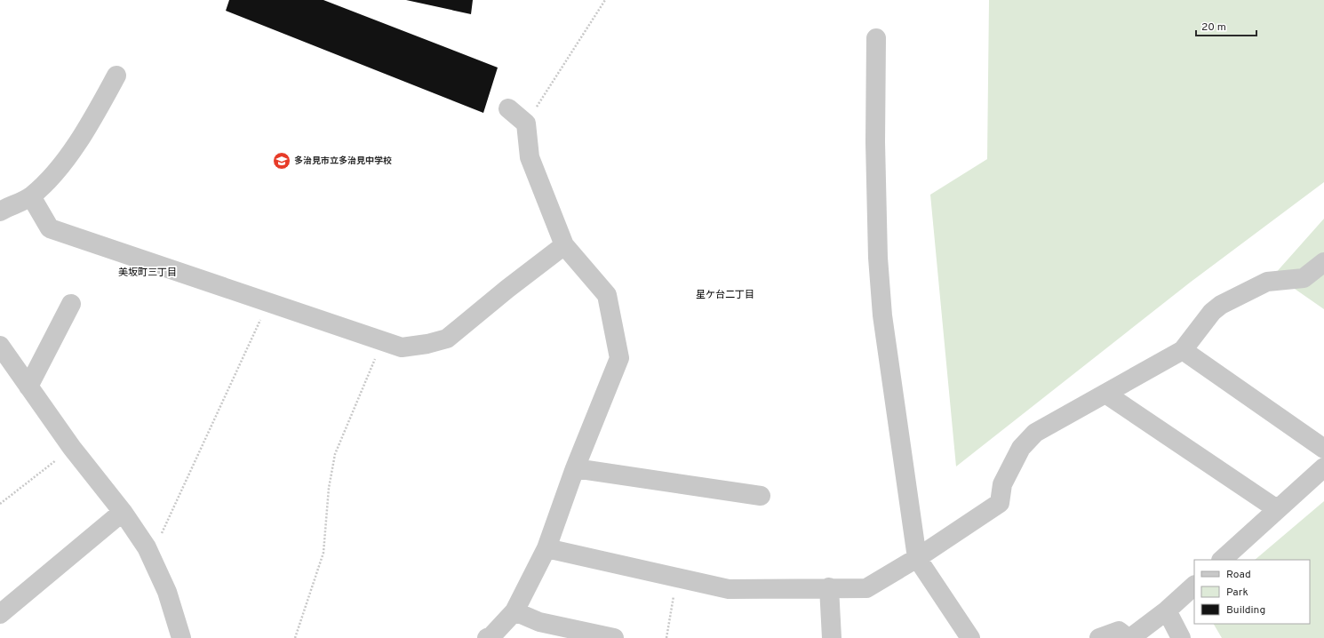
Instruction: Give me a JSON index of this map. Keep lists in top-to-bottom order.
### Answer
{
  "districts": ["美坂町三丁目", "星ケ台二丁目"],
  "places": {
    "school or university": ["多治見市立多治見中学校"]
  },
  "legend": ["Road", "Park", "Building"],
  "scale_bar": "20 m"
}
